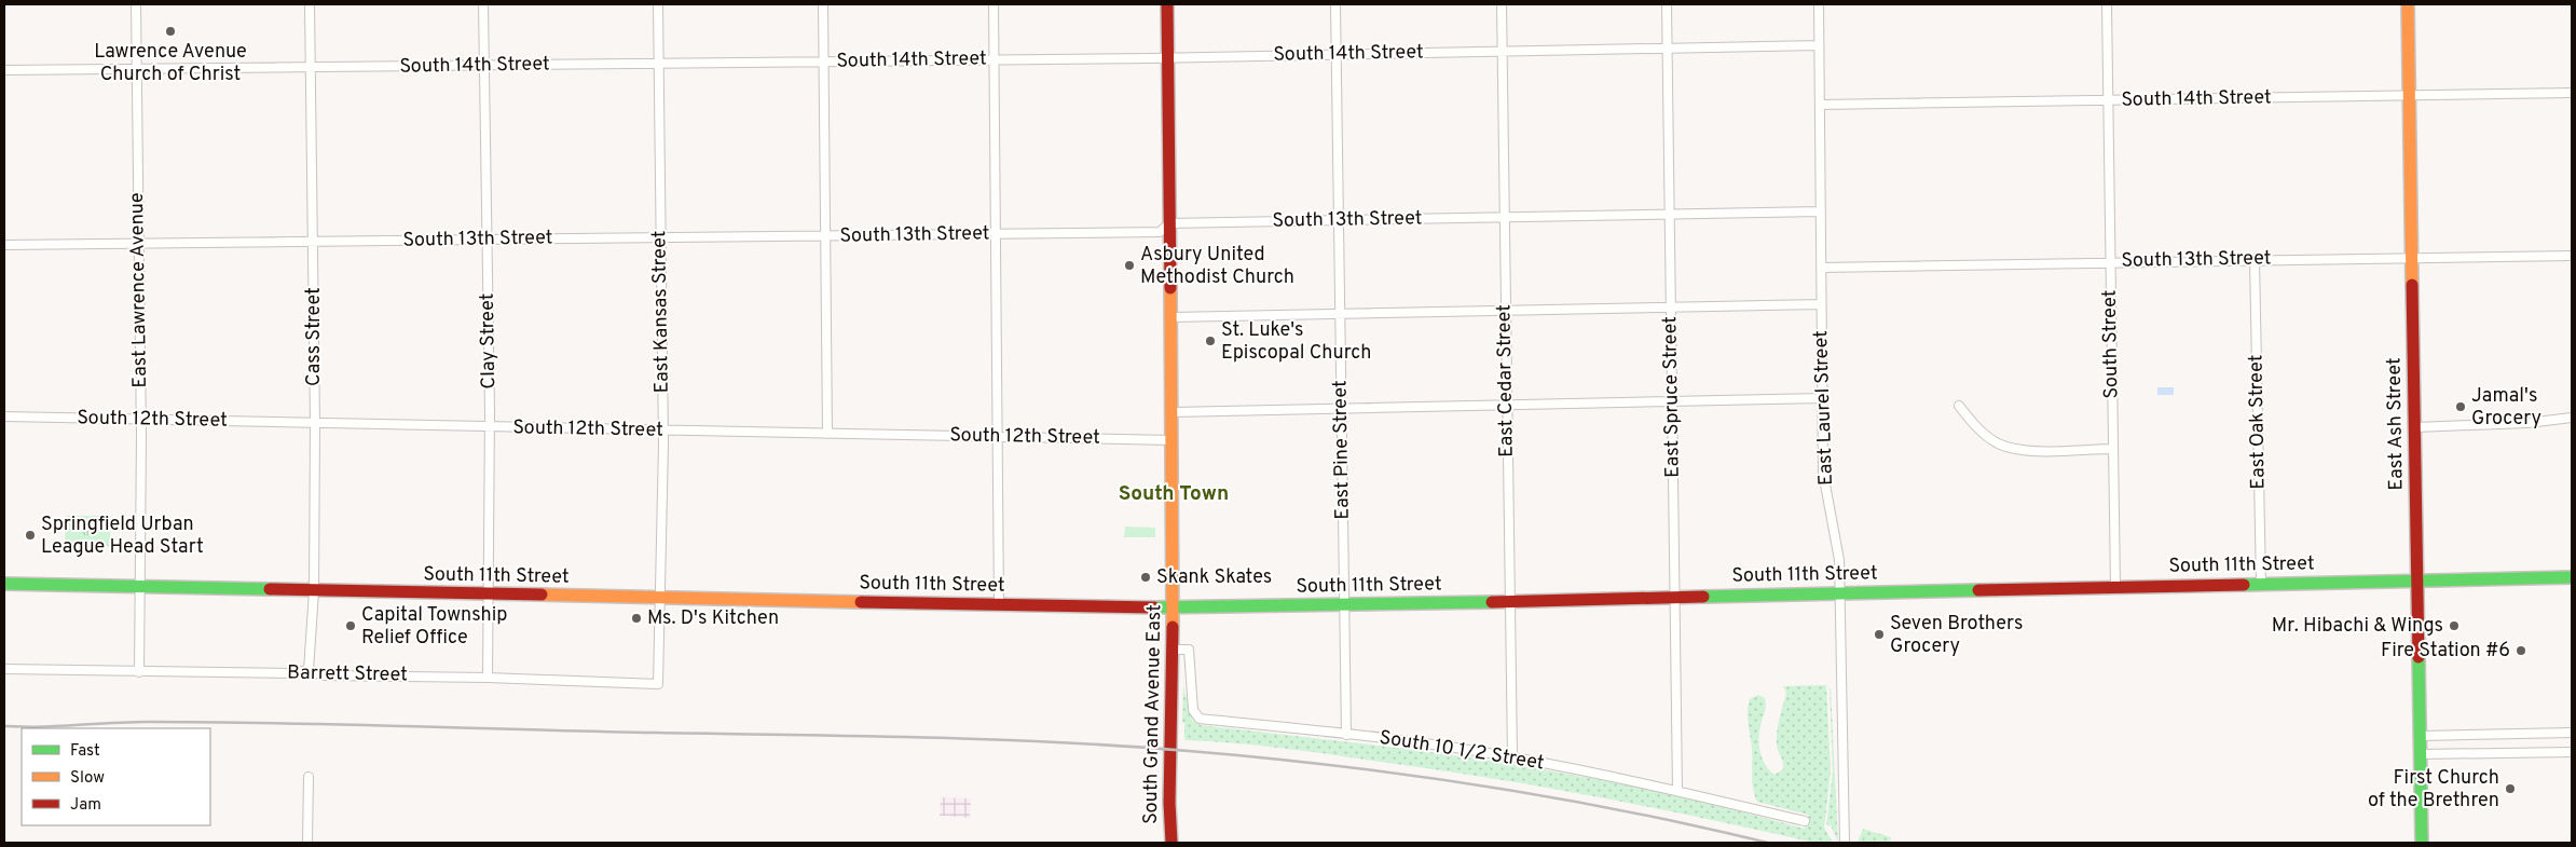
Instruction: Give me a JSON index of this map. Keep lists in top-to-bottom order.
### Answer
{
  "streets": {
    "street": [
      "South 14th Street",
      "South 13th Street",
      "East Lawrence Avenue",
      "East Kansas Street",
      "Cass Street",
      "Clay Street",
      "South Street",
      "East Cedar Street",
      "East Spruce Street",
      "East Laurel Street",
      "South 12th Street",
      "East Oak Street",
      "East Ash Street",
      "East Pine Street",
      "South 11th Street",
      "Barrett Street",
      "South Grand Avenue East",
      "South 10 1/2 Street"
    ]
  },
  "crossings": [
    ["South 14th Street", "East Lawrence Avenue"],
    ["South 14th Street", "East Kansas Street"],
    ["South 14th Street", "Cass Street"],
    ["South 14th Street", "Clay Street"],
    ["South 14th Street", "South Street"],
    ["South 14th Street", "East Cedar Street"],
    ["South 14th Street", "East Spruce Street"],
    ["South 14th Street", "East Laurel Street"],
    ["South 14th Street", "East Ash Street"],
    ["South 14th Street", "East Pine Street"],
    ["South 14th Street", "South Grand Avenue East"],
    ["South 13th Street", "East Lawrence Avenue"],
    ["South 13th Street", "East Kansas Street"],
    ["South 13th Street", "Cass Street"],
    ["South 13th Street", "Clay Street"],
    ["South 13th Street", "South Street"],
    ["South 13th Street", "East Cedar Street"],
    ["South 13th Street", "East Spruce Street"],
    ["South 13th Street", "East Laurel Street"],
    ["South 13th Street", "East Oak Street"],
    ["South 13th Street", "East Ash Street"],
    ["South 13th Street", "East Pine Street"],
    ["South 13th Street", "South Grand Avenue East"],
    ["East Lawrence Avenue", "South 12th Street"],
    ["East Lawrence Avenue", "South 11th Street"],
    ["East Lawrence Avenue", "Barrett Street"],
    ["East Kansas Street", "South 12th Street"],
    ["East Kansas Street", "South 11th Street"],
    ["East Kansas Street", "Barrett Street"],
    ["Cass Street", "South 12th Street"],
    ["Cass Street", "South 11th Street"],
    ["Cass Street", "Barrett Street"],
    ["Clay Street", "South 12th Street"],
    ["Clay Street", "South 11th Street"],
    ["Clay Street", "Barrett Street"],
    ["South Street", "South 11th Street"],
    ["East Cedar Street", "South 11th Street"],
    ["East Cedar Street", "South 10 1/2 Street"],
    ["East Spruce Street", "South 11th Street"],
    ["East Spruce Street", "South 10 1/2 Street"],
    ["East Laurel Street", "South 11th Street"],
    ["South 12th Street", "South Grand Avenue East"],
    ["East Oak Street", "South 11th Street"],
    ["East Ash Street", "South 11th Street"],
    ["East Pine Street", "South 11th Street"],
    ["East Pine Street", "South 10 1/2 Street"],
    ["South 11th Street", "South Grand Avenue East"],
    ["South Grand Avenue East", "South 10 1/2 Street"]
  ],
  "districts": ["South Town"],
  "places": [
    "Lawrence Avenue Church of Christ",
    "Asbury United Methodist Church",
    "St. Luke's Episcopal Church",
    "Jamal's Grocery",
    "Springfield Urban League Head Start",
    "Skank Skates",
    "Ms. D's Kitchen",
    "Capital Township Relief Office",
    "Mr. Hibachi & Wings",
    "Seven Brothers Grocery",
    "Fire Station #6",
    "First Church of the Brethren"
  ],
  "legend": ["Fast", "Slow", "Jam"]
}
